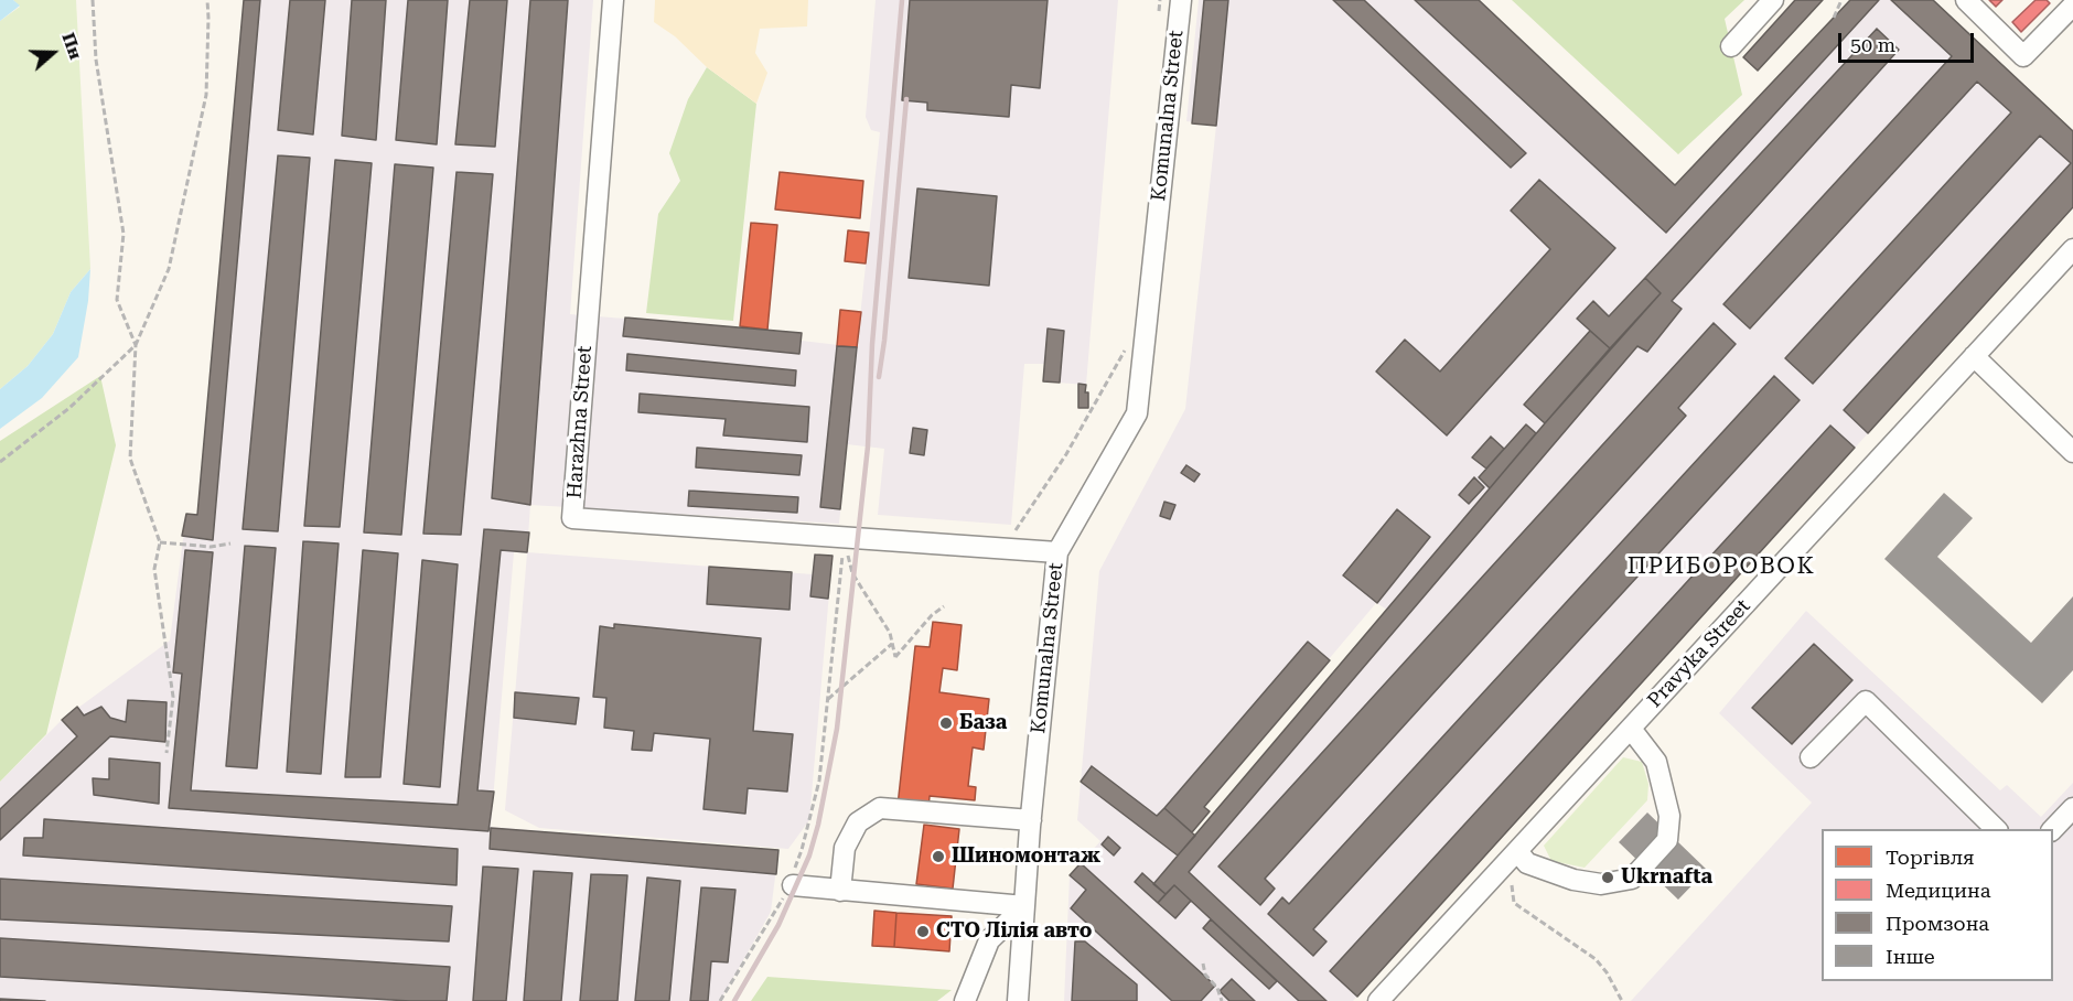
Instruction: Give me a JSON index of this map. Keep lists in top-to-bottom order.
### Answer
{
  "streets": {
    "street": ["Komunalna Street", "Harazhna Street", "Pravyka Street"]
  },
  "crossings": [
    ["Komunalna Street", "Harazhna Street"]
  ],
  "districts": ["ПРИБОРОВОК"],
  "places": [
    "База",
    "Шиномонтаж",
    "Ukrnafta",
    "СТО Лілія авто"
  ],
  "legend": [
    "Торгівля",
    "Медицина",
    "Промзона",
    "Інше"
  ],
  "scale_bar": "50 m",
  "north": "right"
}
